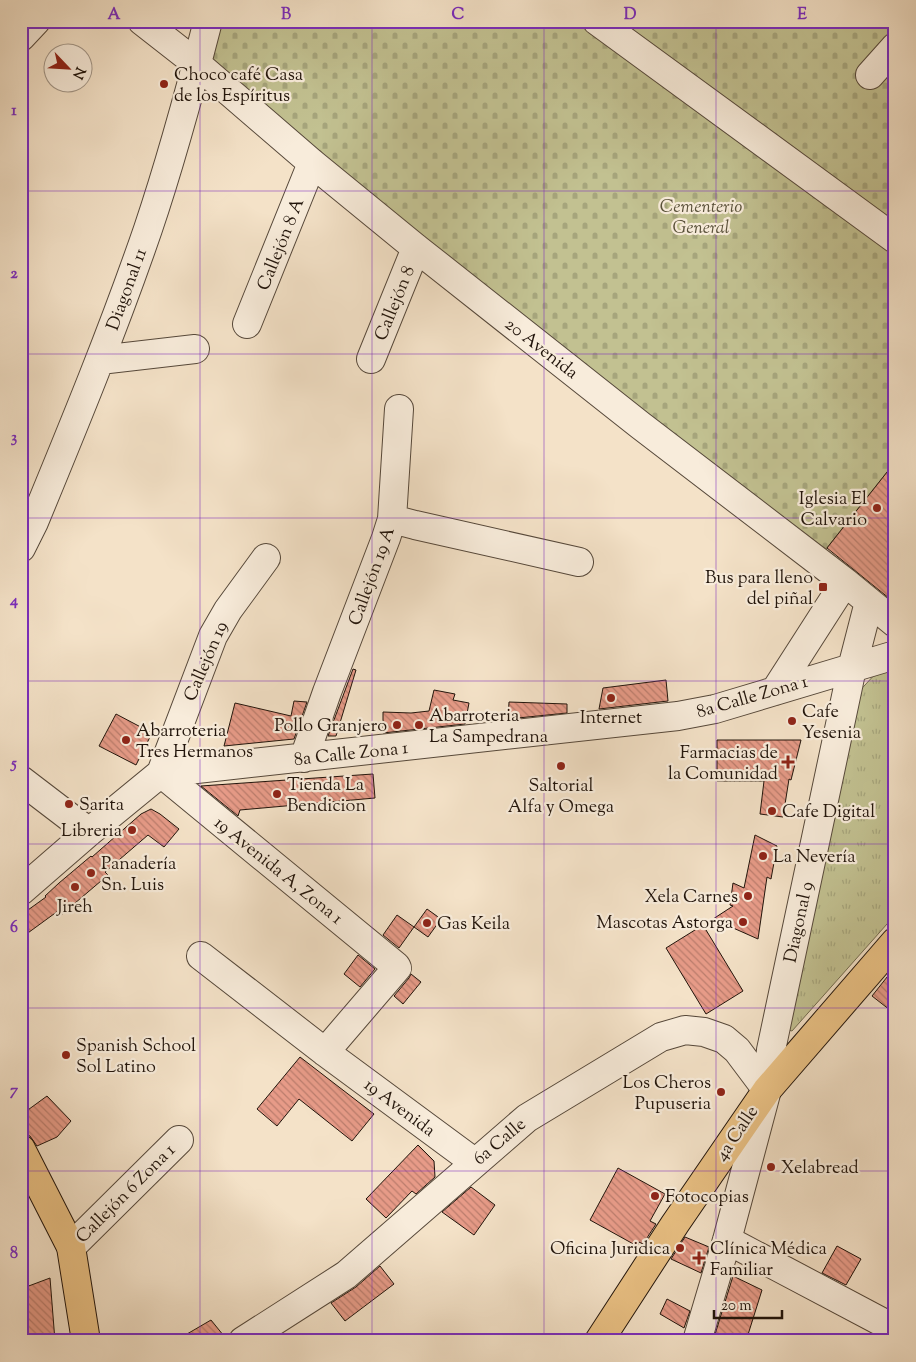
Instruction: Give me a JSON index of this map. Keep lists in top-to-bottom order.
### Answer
{
  "streets": {
    "main road": ["4a Calle"],
    "street": [
      "Callejón 8 A",
      "Diagonal 11",
      "Callejón 8",
      "20 Avenida",
      "Callejón 19 A",
      "Callejón 19",
      "8a Calle Zona 1",
      "19 Avenida A, Zona 1",
      "Diagonal 9",
      "19 Avenida",
      "6a Calle",
      "Callejón 6 Zona 1"
    ]
  },
  "crossings": [
    ["Callejón 8 A", "20 Avenida"],
    ["Diagonal 11", "20 Avenida"],
    ["Callejón 8", "20 Avenida"],
    ["20 Avenida", "Diagonal 9"],
    ["Callejón 19 A", "8a Calle Zona 1"],
    ["Callejón 19", "8a Calle Zona 1"],
    ["Callejón 19", "19 Avenida A, Zona 1"],
    ["8a Calle Zona 1", "19 Avenida A, Zona 1"],
    ["8a Calle Zona 1", "Diagonal 9"],
    ["19 Avenida A, Zona 1", "19 Avenida"],
    ["Diagonal 9", "4a Calle"],
    ["Diagonal 9", "6a Calle"],
    ["19 Avenida", "6a Calle"],
    ["4a Calle", "6a Calle"]
  ],
  "parks": ["Cementerio General"],
  "places": {
    "other": [
      "Choco café Casa de los Espíritus",
      "Iglesia El Calvario",
      "Internet",
      "Cafe Yesenia",
      "Pollo Granjero",
      "Abarroteria La Sampedrana",
      "Abarroteria Tres Hermanos",
      "Saltorial Alfa y Omega",
      "Tienda La Bendicion",
      "Sarita",
      "Cafe Digital",
      "Libreria",
      "La Nevería",
      "Panadería Sn. Luis",
      "Jireh",
      "Xela Carnes",
      "Mascotas Astorga",
      "Gas Keila",
      "Spanish School Sol Latino",
      "Los Cheros Pupuseria",
      "Xelabread",
      "Fotocopias",
      "Oficina Juridica"
    ],
    "transit": ["Bus para lleno del piñal"],
    "health": ["Farmacias de la Comunidad", "Clínica Médica Familiar"]
  },
  "scale_bar": "20 m",
  "north": "bottom right",
  "grid": {
    "columns": [
      "A",
      "B",
      "C",
      "D",
      "E"
    ],
    "rows": [
      "1",
      "2",
      "3",
      "4",
      "5",
      "6",
      "7",
      "8"
    ]
  }
}
